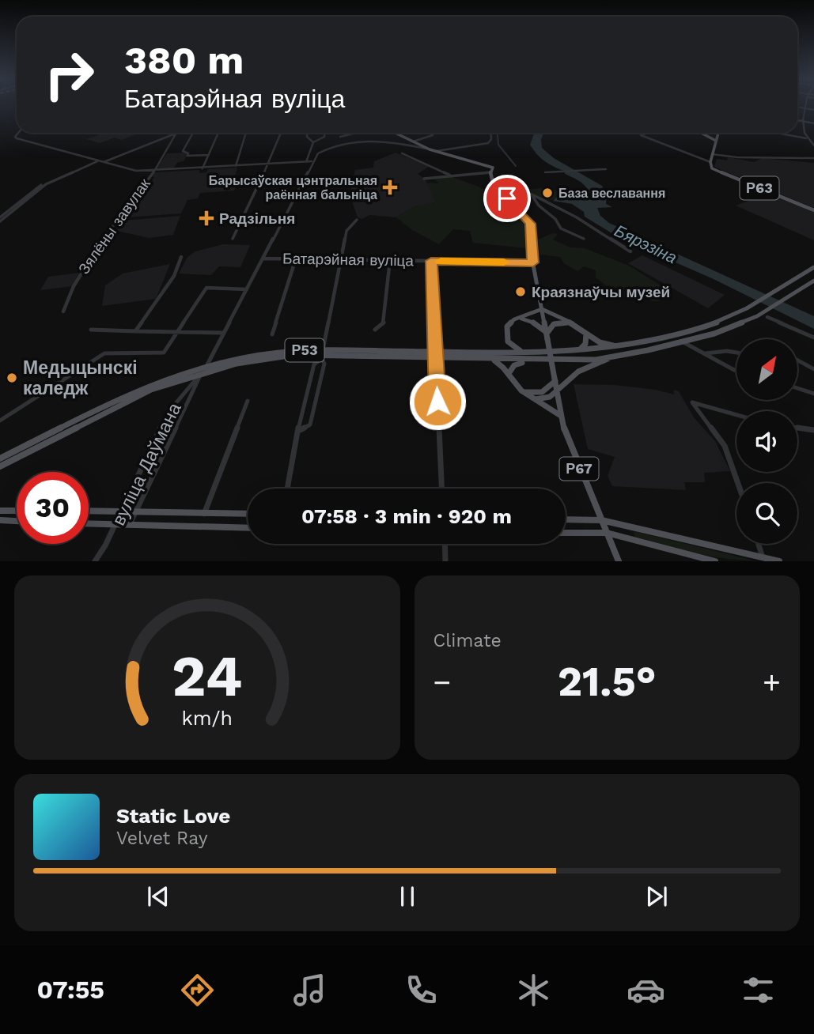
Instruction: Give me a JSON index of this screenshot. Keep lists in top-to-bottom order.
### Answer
{
  "streets": {
    "main road": ["Р63", "Р53", "Р67"],
    "street": ["Зялёны завулак", "Батарэйная вуліца", "вуліца Даўмана"]
  },
  "crossings": [
    ["Р53", "вуліца Даўмана"]
  ],
  "water": ["Бярэзіна"],
  "places": {
    "health": ["Барысаўская цэнтральная раённая бальніца", "Радзільня"],
    "other": ["База веславання", "Краязнаўчы музей", "Медыцынскі каледж"]
  },
  "north": "top right",
  "page": {
    "turn": ["380 m", "Батарэйная вуліца"],
    "limit": "30",
    "trip": "07:58 · 3 min · 920 m",
    "tile": "Climate",
    "heat": ["−", "21.5°", "+"],
    "song": ["Static Love", "Velvet Ray"],
    "tabs": "07:55",
    "gauge": ["24", "km/h"]
  }
}
